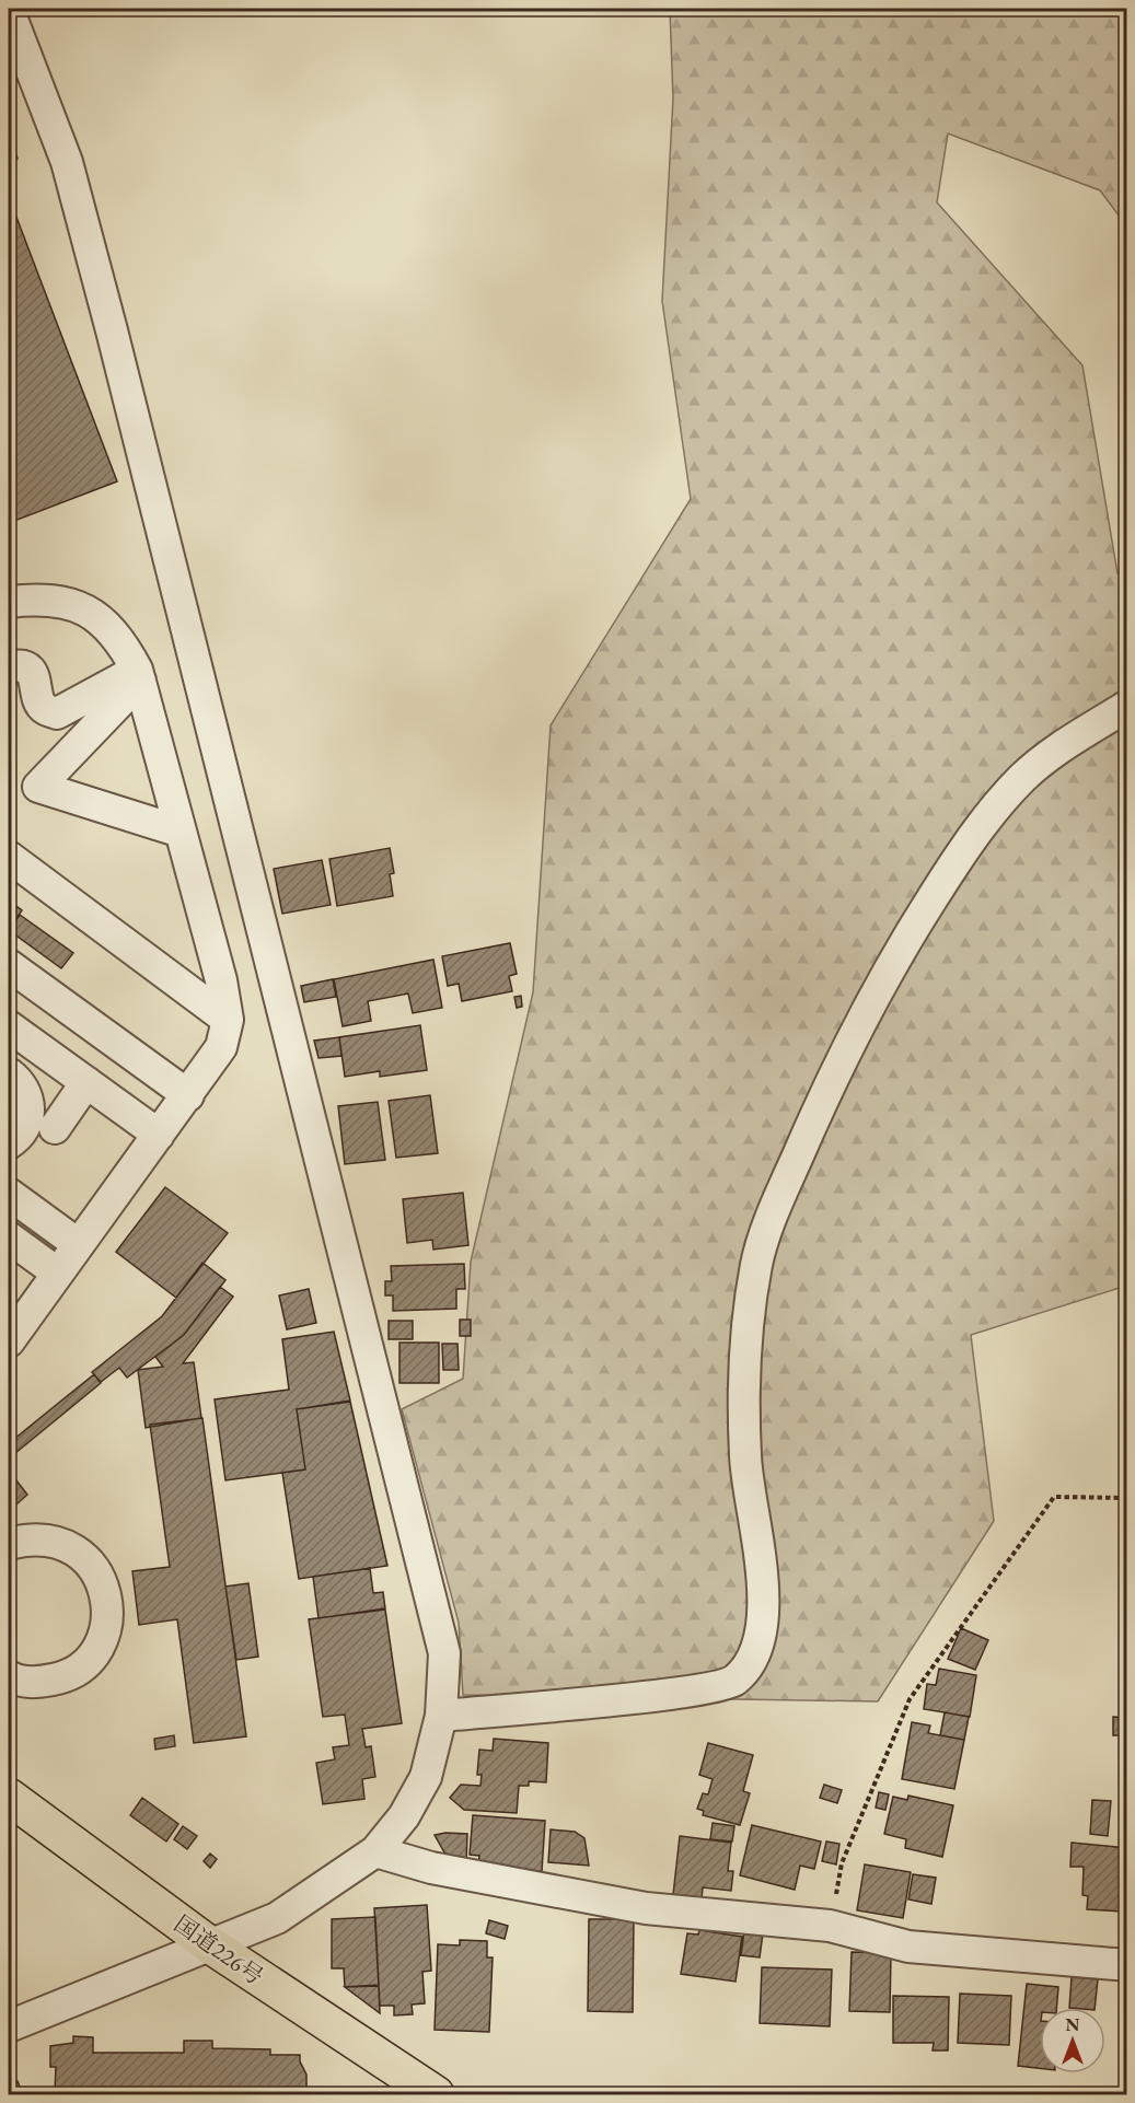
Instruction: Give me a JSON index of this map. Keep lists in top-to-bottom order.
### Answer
{
  "streets": {
    "highway": ["国道226号"]
  },
  "north": "top"
}
